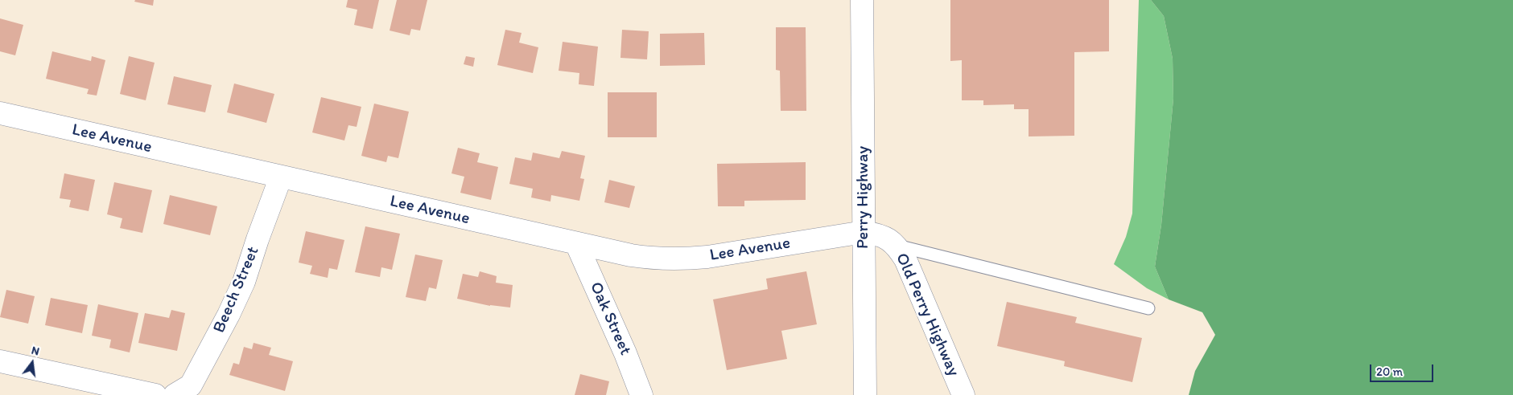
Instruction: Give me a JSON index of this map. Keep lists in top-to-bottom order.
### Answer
{
  "streets": {
    "street": [
      "Lee Avenue",
      "Perry Highway",
      "Beech Street",
      "Old Perry Highway",
      "Oak Street"
    ]
  },
  "crossings": [
    ["Lee Avenue", "Perry Highway"],
    ["Lee Avenue", "Beech Street"],
    ["Lee Avenue", "Old Perry Highway"],
    ["Lee Avenue", "Oak Street"],
    ["Perry Highway", "Old Perry Highway"]
  ],
  "scale_bar": "20 m",
  "north": "top"
}
